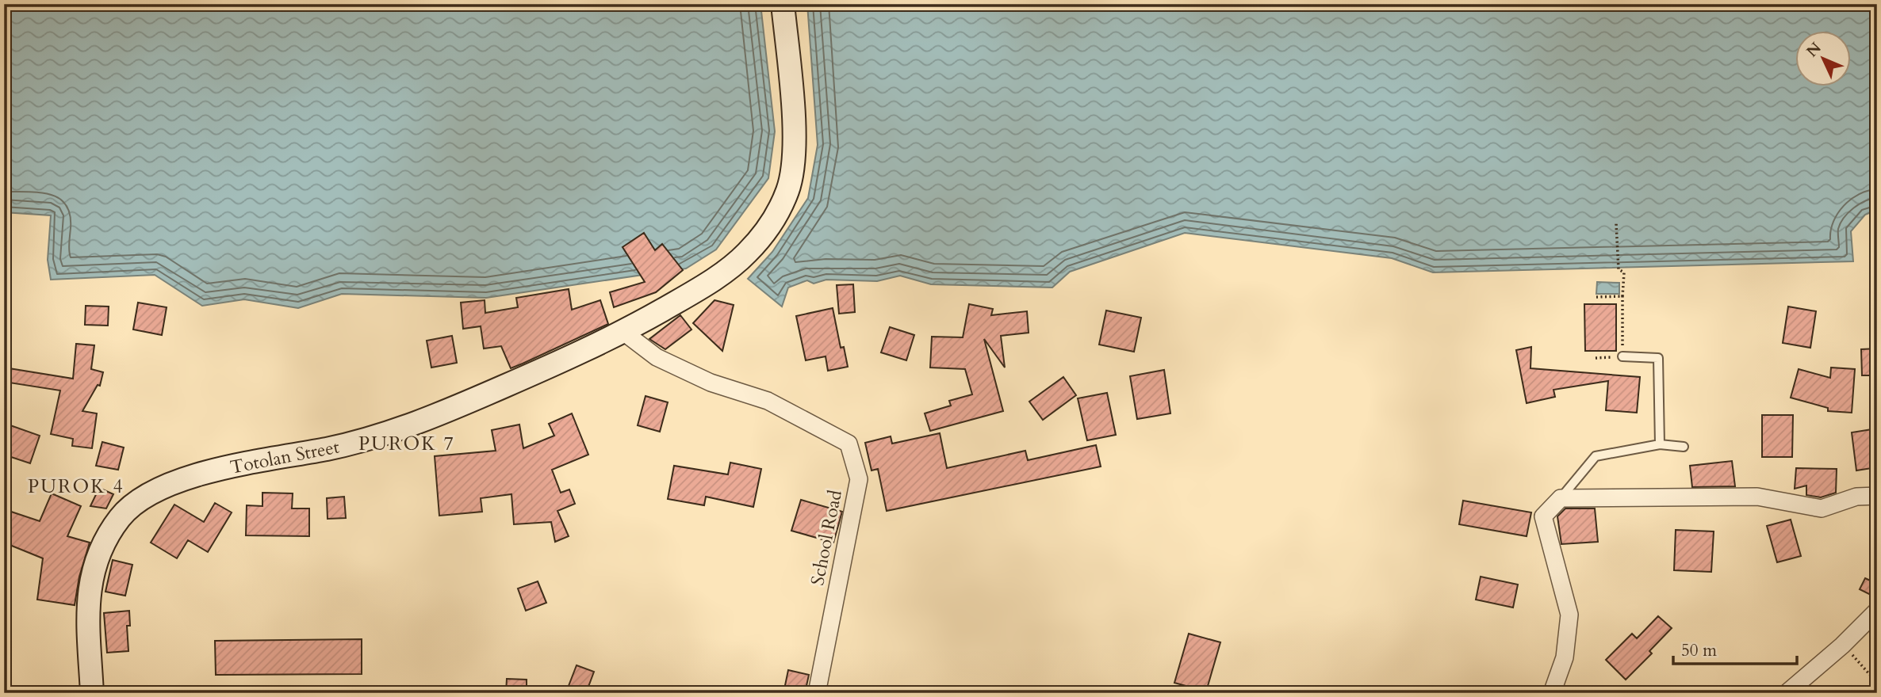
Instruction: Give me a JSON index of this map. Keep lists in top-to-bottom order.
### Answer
{
  "streets": {
    "main road": ["Totolan Street"],
    "street": ["School Road"]
  },
  "crossings": [
    ["Totolan Street", "School Road"]
  ],
  "districts": ["PUROK 7", "PUROK 4"],
  "scale_bar": "50 m",
  "north": "top left"
}
